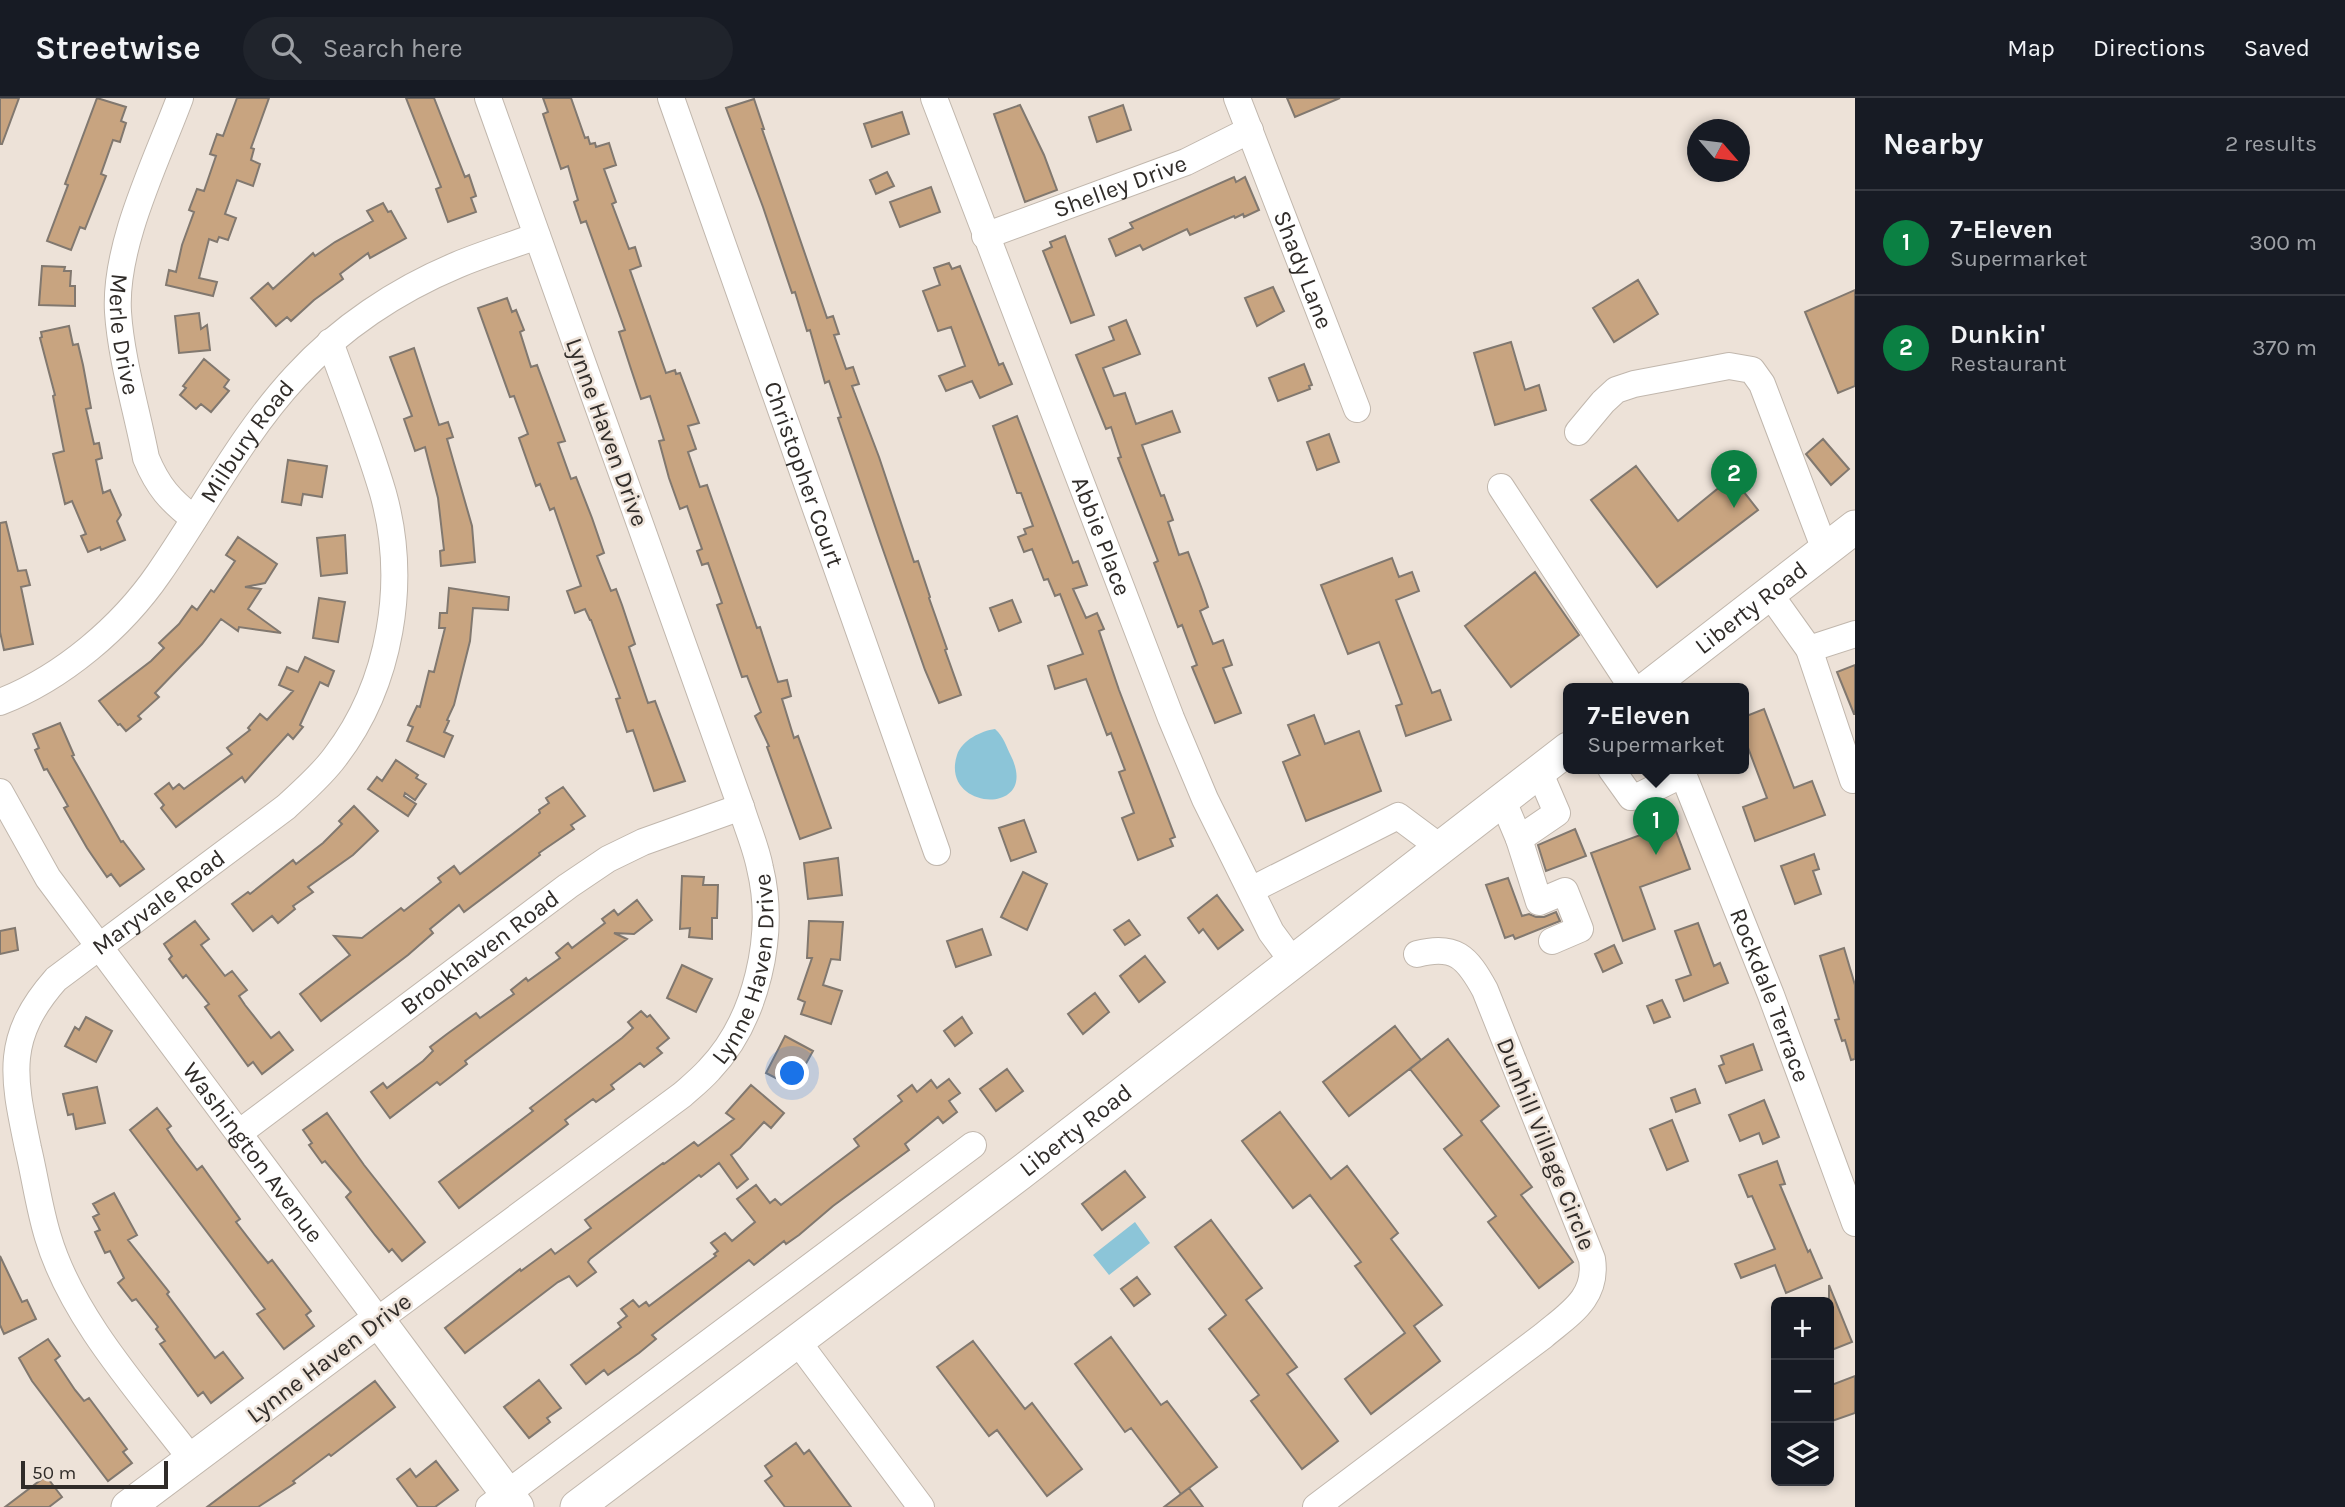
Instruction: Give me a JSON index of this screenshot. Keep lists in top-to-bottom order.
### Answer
{
  "streets": {
    "main road": ["Lynne Haven Drive", "Liberty Road", "Washington Avenue"],
    "street": [
      "Shelley Drive",
      "Shady Lane",
      "Merle Drive",
      "Milbury Road",
      "Christopher Court",
      "Abbie Place",
      "Maryvale Road",
      "Brookhaven Road",
      "Rockdale Terrace",
      "Dunhill Village Circle"
    ]
  },
  "crossings": [
    ["Shelley Drive", "Shady Lane"],
    ["Shelley Drive", "Abbie Place"],
    ["Merle Drive", "Milbury Road"],
    ["Lynne Haven Drive", "Milbury Road"],
    ["Lynne Haven Drive", "Maryvale Road"],
    ["Lynne Haven Drive", "Brookhaven Road"],
    ["Lynne Haven Drive", "Washington Avenue"],
    ["Milbury Road", "Maryvale Road"],
    ["Abbie Place", "Liberty Road"],
    ["Maryvale Road", "Washington Avenue"],
    ["Brookhaven Road", "Washington Avenue"]
  ],
  "scale_bar": "50 m",
  "north": "bottom right",
  "page": {
    "header": "Streetwise",
    "search": "Search here",
    "nav": ["Map", "Directions", "Saved"],
    "heading": ["Nearby", "2 results"],
    "list": [
      {
        "mark": "1",
        "name": "7-Eleven",
        "note": "Supermarket",
        "value": "300 m"
      },
      {
        "mark": "2",
        "name": "Dunkin'",
        "note": "Restaurant",
        "value": "370 m"
      }
    ],
    "pins": ["2", "1"],
    "popup": ["7-Eleven", "Supermarket"],
    "map_buttons": ["+", "−"],
    "scale": "50 m"
  }
}
